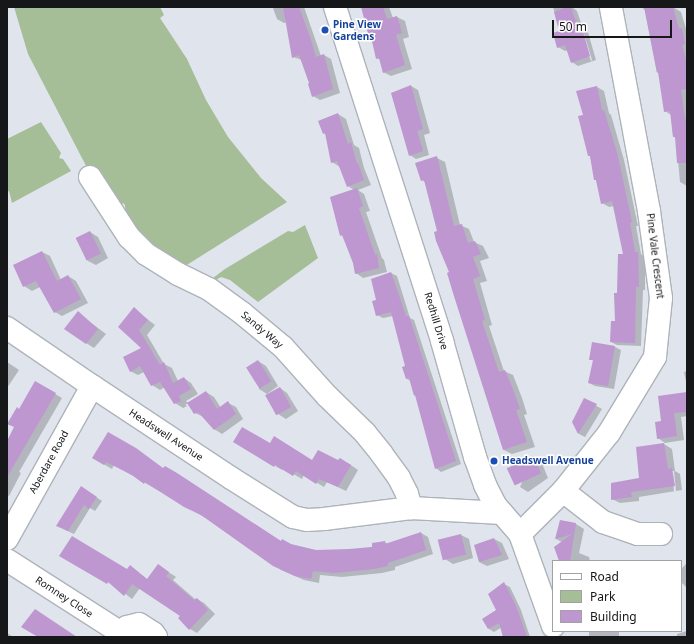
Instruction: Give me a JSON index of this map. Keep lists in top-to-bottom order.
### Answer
{
  "streets": {
    "street": [
      "Pine Vale Crescent",
      "Redhill Drive",
      "Sandy Way",
      "Headswell Avenue",
      "Aberdare Road",
      "Romney Close"
    ]
  },
  "crossings": [
    ["Pine Vale Crescent", "Redhill Drive"],
    ["Redhill Drive", "Headswell Avenue"],
    ["Sandy Way", "Headswell Avenue"],
    ["Headswell Avenue", "Aberdare Road"]
  ],
  "places": ["Pine View Gardens", "Headswell Avenue"],
  "legend": ["Road", "Park", "Building"],
  "scale_bar": "50 m"
}
